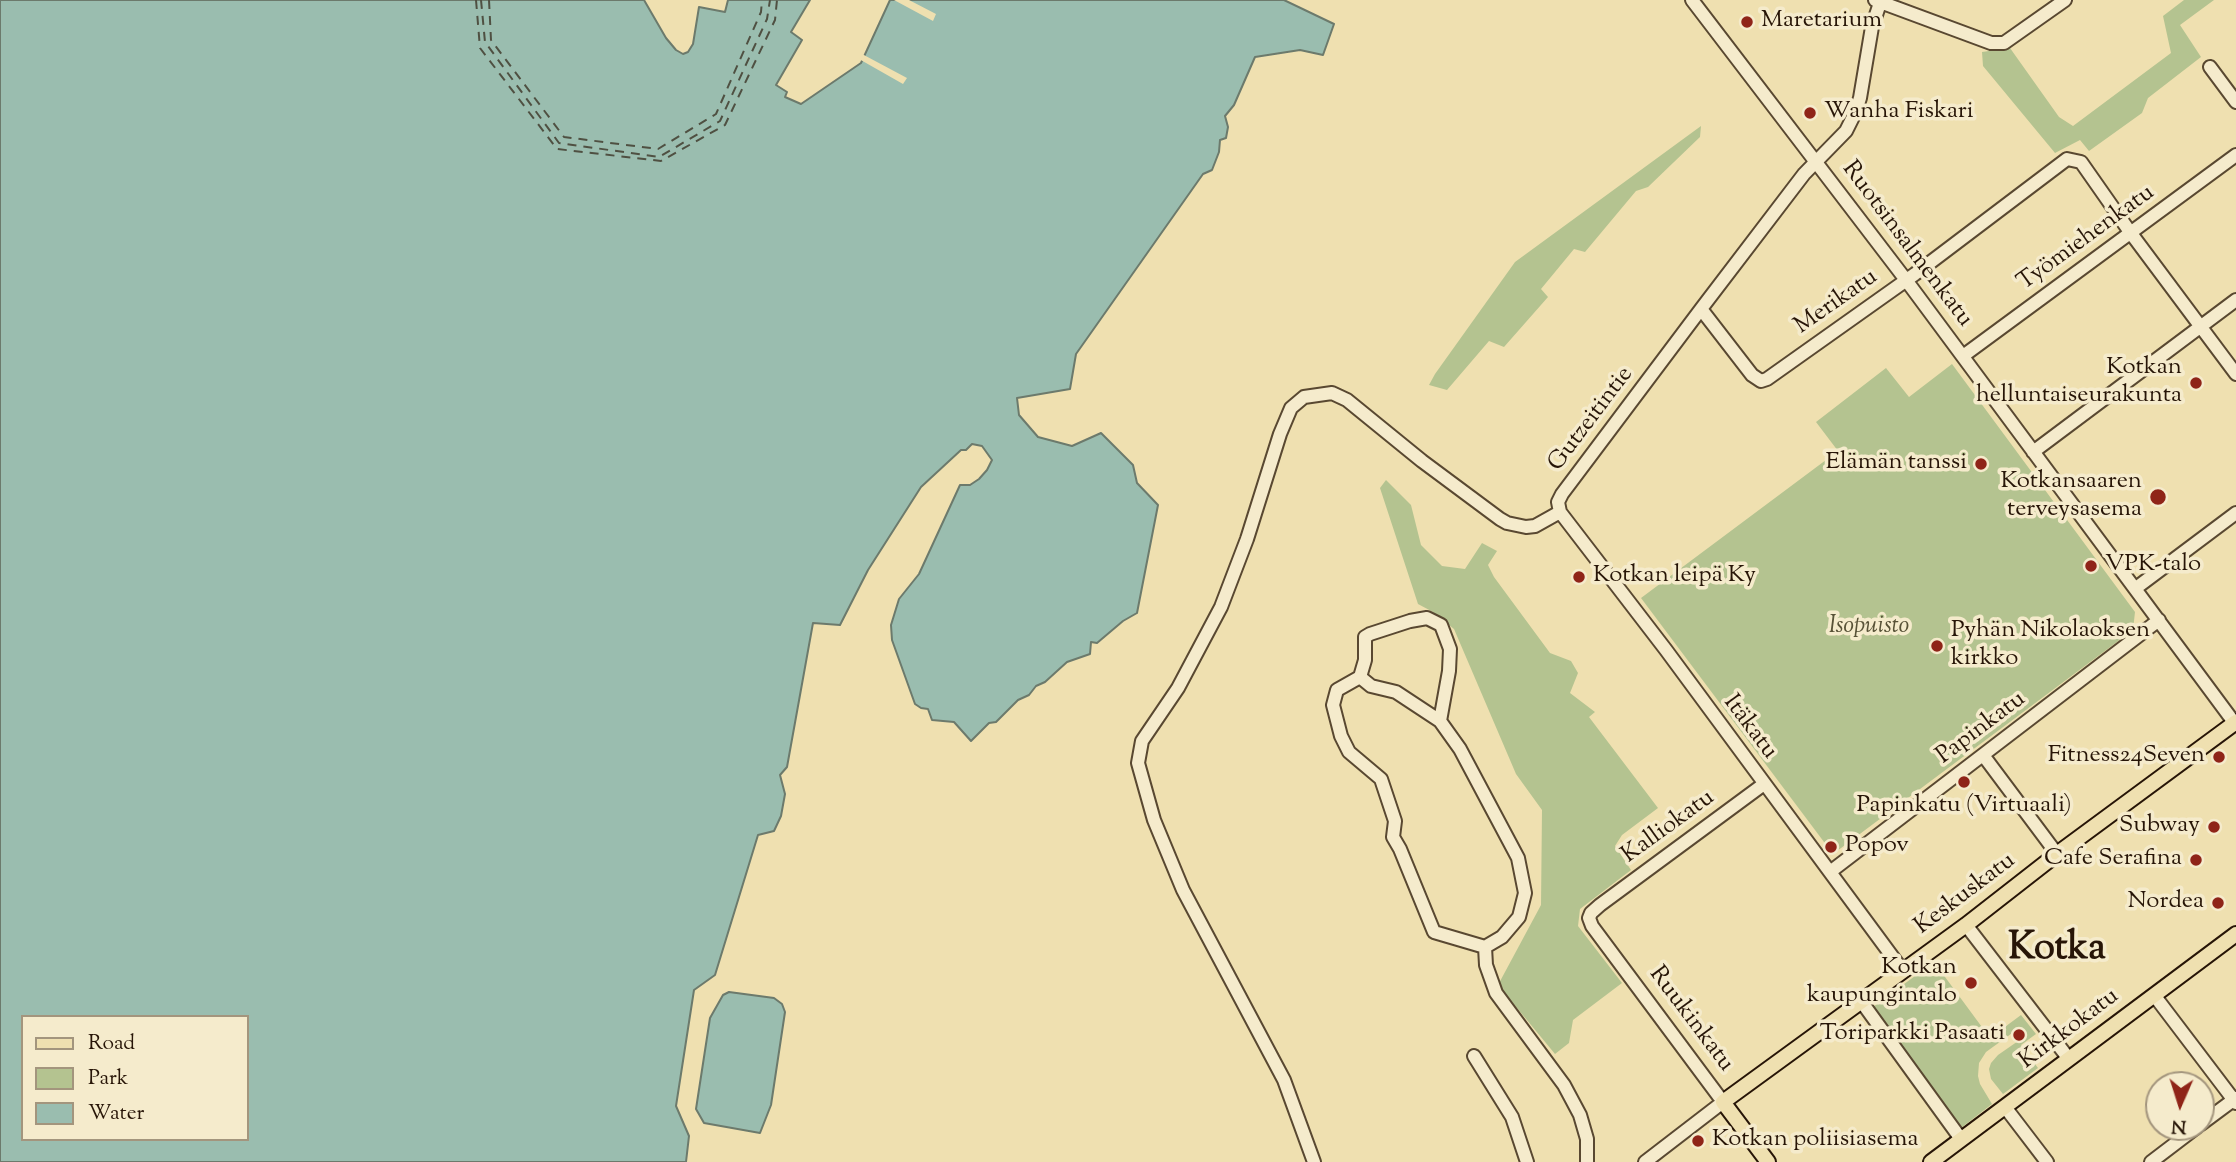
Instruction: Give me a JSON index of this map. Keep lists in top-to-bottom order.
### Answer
{
  "streets": {
    "main road": ["Keskuskatu", "Ruukinkatu", "Kirkkokatu"],
    "street": [
      "Työmiehenkatu",
      "Ruotsinsalmenkatu",
      "Merikatu",
      "Gutzeitintie",
      "Itäkatu",
      "Papinkatu",
      "Kalliokatu"
    ]
  },
  "crossings": [
    ["Työmiehenkatu", "Ruotsinsalmenkatu"],
    ["Työmiehenkatu", "Merikatu"],
    ["Ruotsinsalmenkatu", "Merikatu"],
    ["Ruotsinsalmenkatu", "Gutzeitintie"],
    ["Ruotsinsalmenkatu", "Papinkatu"],
    ["Ruotsinsalmenkatu", "Keskuskatu"],
    ["Merikatu", "Gutzeitintie"],
    ["Gutzeitintie", "Itäkatu"],
    ["Itäkatu", "Papinkatu"],
    ["Itäkatu", "Kalliokatu"],
    ["Itäkatu", "Keskuskatu"],
    ["Kalliokatu", "Ruukinkatu"],
    ["Keskuskatu", "Ruukinkatu"]
  ],
  "districts": ["Kotka"],
  "parks": ["Isopuisto"],
  "places": [
    "Maretarium",
    "Wanha Fiskari",
    "Kotkan helluntaiseurakunta",
    "Elämän tanssi",
    "Kotkansaaren terveysasema",
    "VPK-talo",
    "Kotkan leipä Ky",
    "Pyhän Nikolaoksen kirkko",
    "Fitness24Seven",
    "Papinkatu (Virtuaali)",
    "Subway",
    "Popov",
    "Cafe Serafina",
    "Nordea",
    "Kotkan kaupungintalo",
    "Toriparkki Pasaati",
    "Kotkan poliisiasema"
  ],
  "legend": ["Road", "Park", "Water"],
  "north": "bottom"
}
